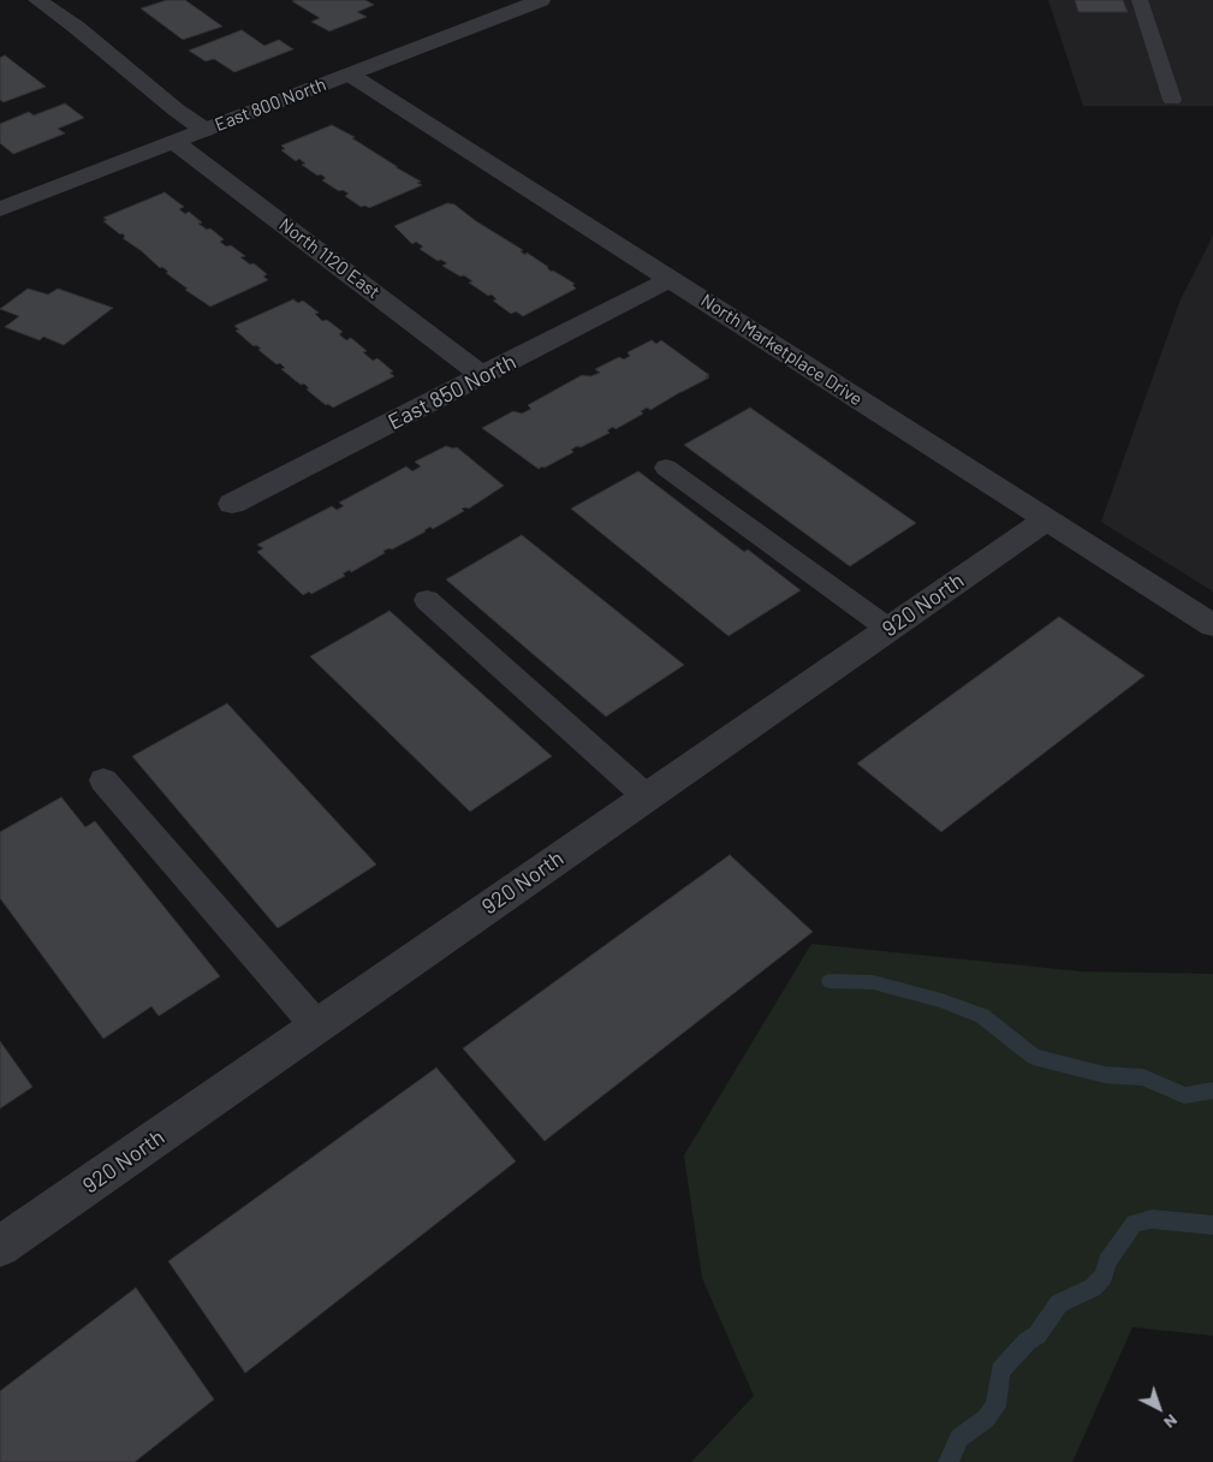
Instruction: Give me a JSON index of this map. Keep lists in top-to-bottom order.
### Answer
{
  "streets": {
    "street": [
      "East 800 North",
      "North 1120 East",
      "North Marketplace Drive",
      "East 850 North",
      "920 North"
    ]
  },
  "crossings": [
    ["East 800 North", "North 1120 East"],
    ["East 800 North", "North Marketplace Drive"],
    ["North 1120 East", "East 850 North"],
    ["North Marketplace Drive", "East 850 North"],
    ["North Marketplace Drive", "920 North"]
  ],
  "north": "bottom right"
}
